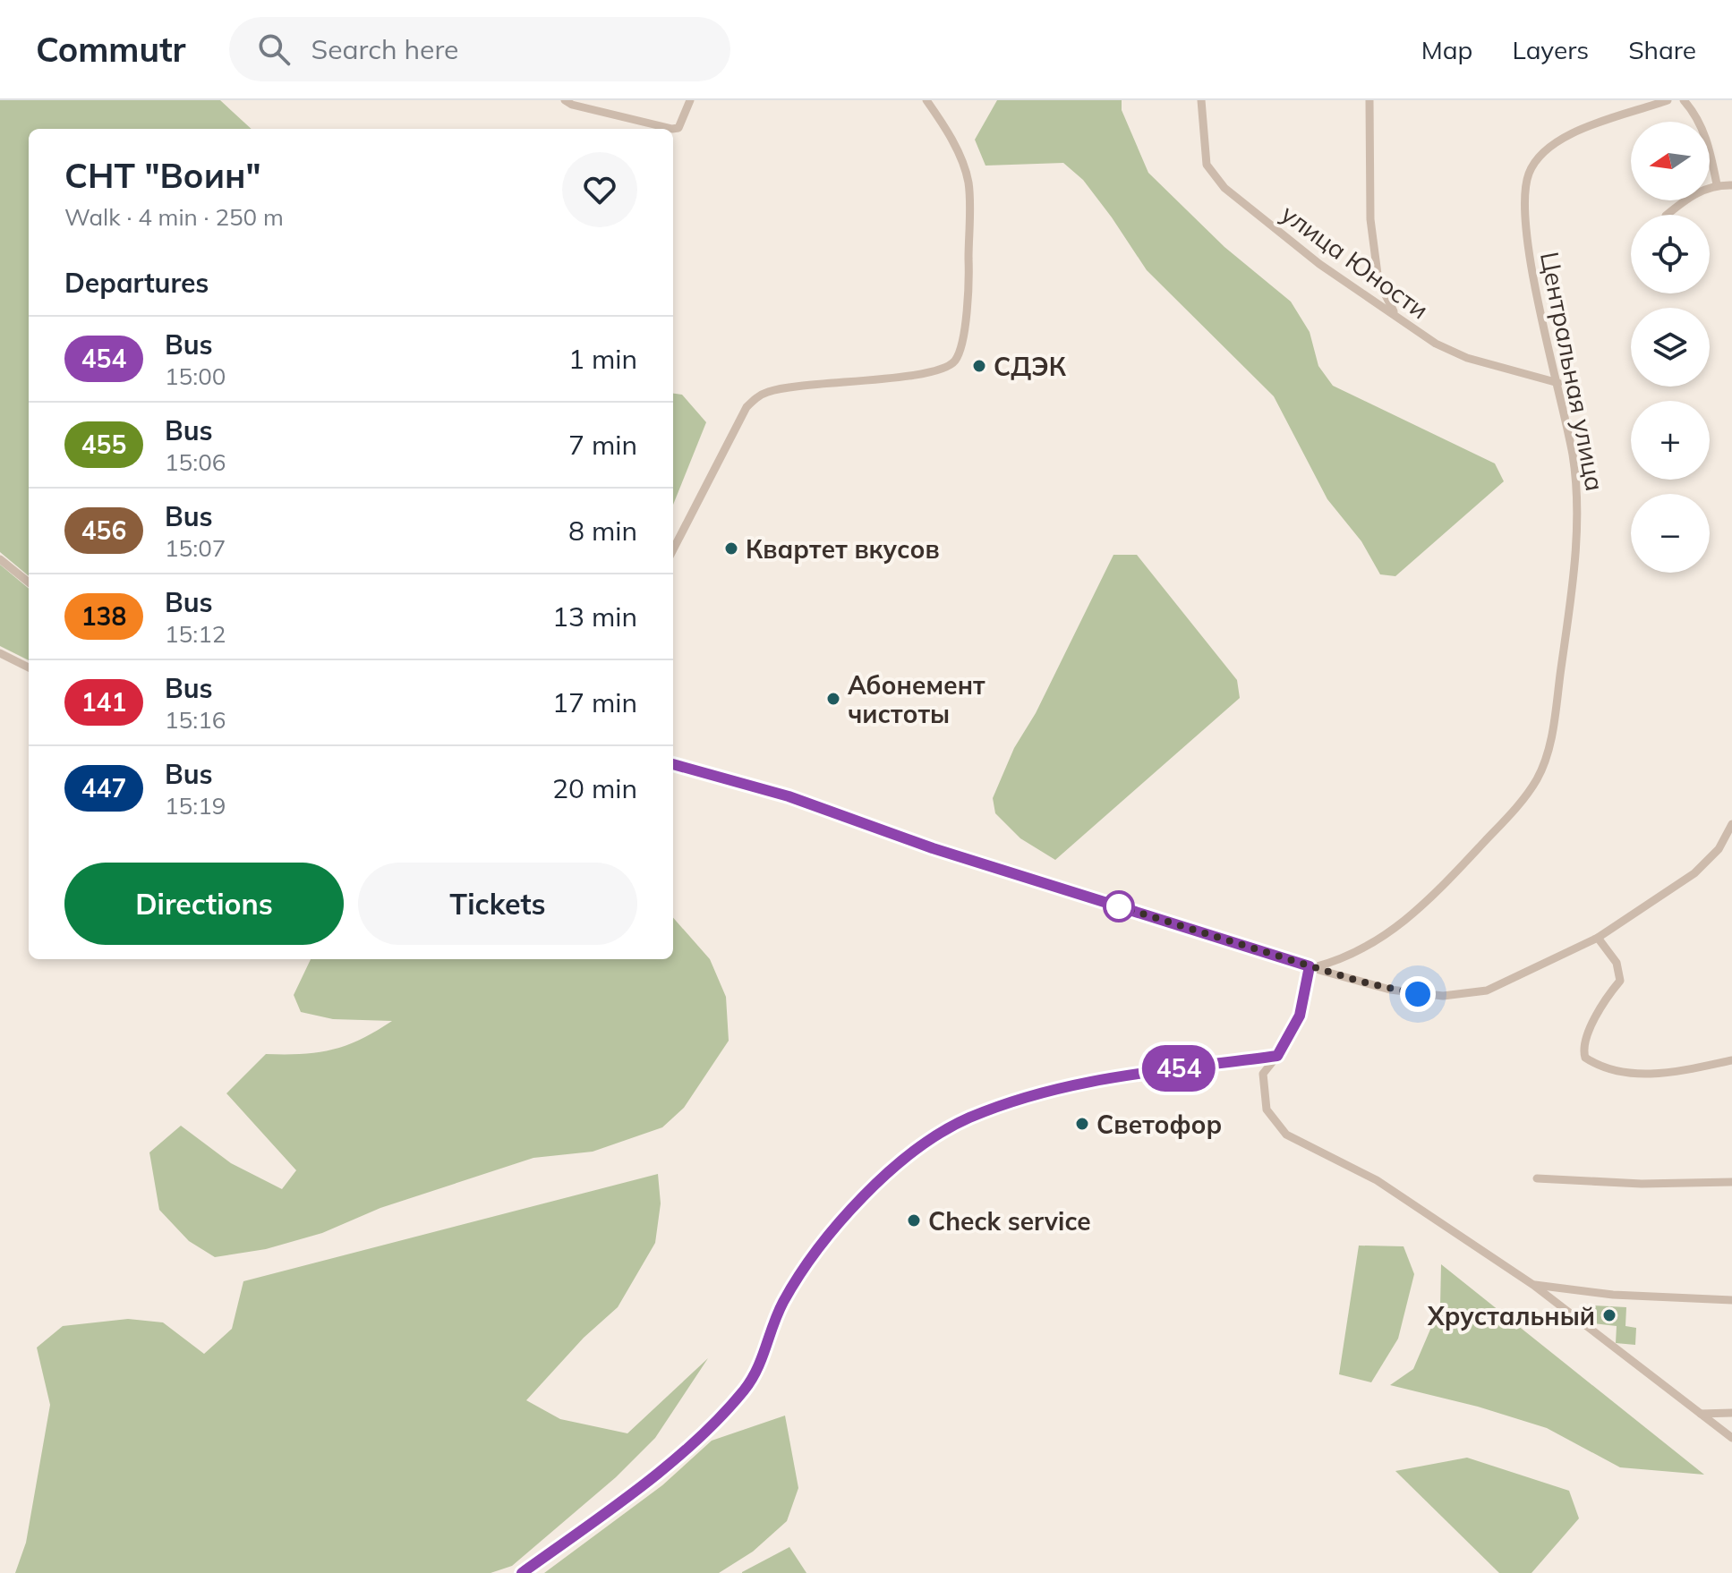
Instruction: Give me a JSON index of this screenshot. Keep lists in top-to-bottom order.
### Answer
{
  "streets": {
    "street": ["улица Юности", "Центральная улица"]
  },
  "crossings": [
    ["улица Юности", "Центральная улица"]
  ],
  "places": [
    "СДЭК",
    "Квартет вкусов",
    "Абонемент чистоты",
    "Светофор",
    "Check service",
    "Хрустальный"
  ],
  "lines": ["bus line 454"],
  "north": "left",
  "page": {
    "header": "Commutr",
    "search": "Search here",
    "nav": ["Map", "Layers", "Share"],
    "on_map": "454",
    "map_buttons": ["+", "−"],
    "heading": [
      ["СНТ \"Воин\"", "Walk · 4 min · 250 m"],
      "Departures"
    ],
    "list": [
      {
        "mark": "454",
        "name": "Bus",
        "note": "15:00",
        "value": "1 min"
      },
      {
        "mark": "455",
        "name": "Bus",
        "note": "15:06",
        "value": "7 min"
      },
      {
        "mark": "456",
        "name": "Bus",
        "note": "15:07",
        "value": "8 min"
      },
      {
        "mark": "138",
        "name": "Bus",
        "note": "15:12",
        "value": "13 min"
      },
      {
        "mark": "141",
        "name": "Bus",
        "note": "15:16",
        "value": "17 min"
      },
      {
        "mark": "447",
        "name": "Bus",
        "note": "15:19",
        "value": "20 min"
      }
    ],
    "buttons": ["Directions", "Tickets"]
  }
}
